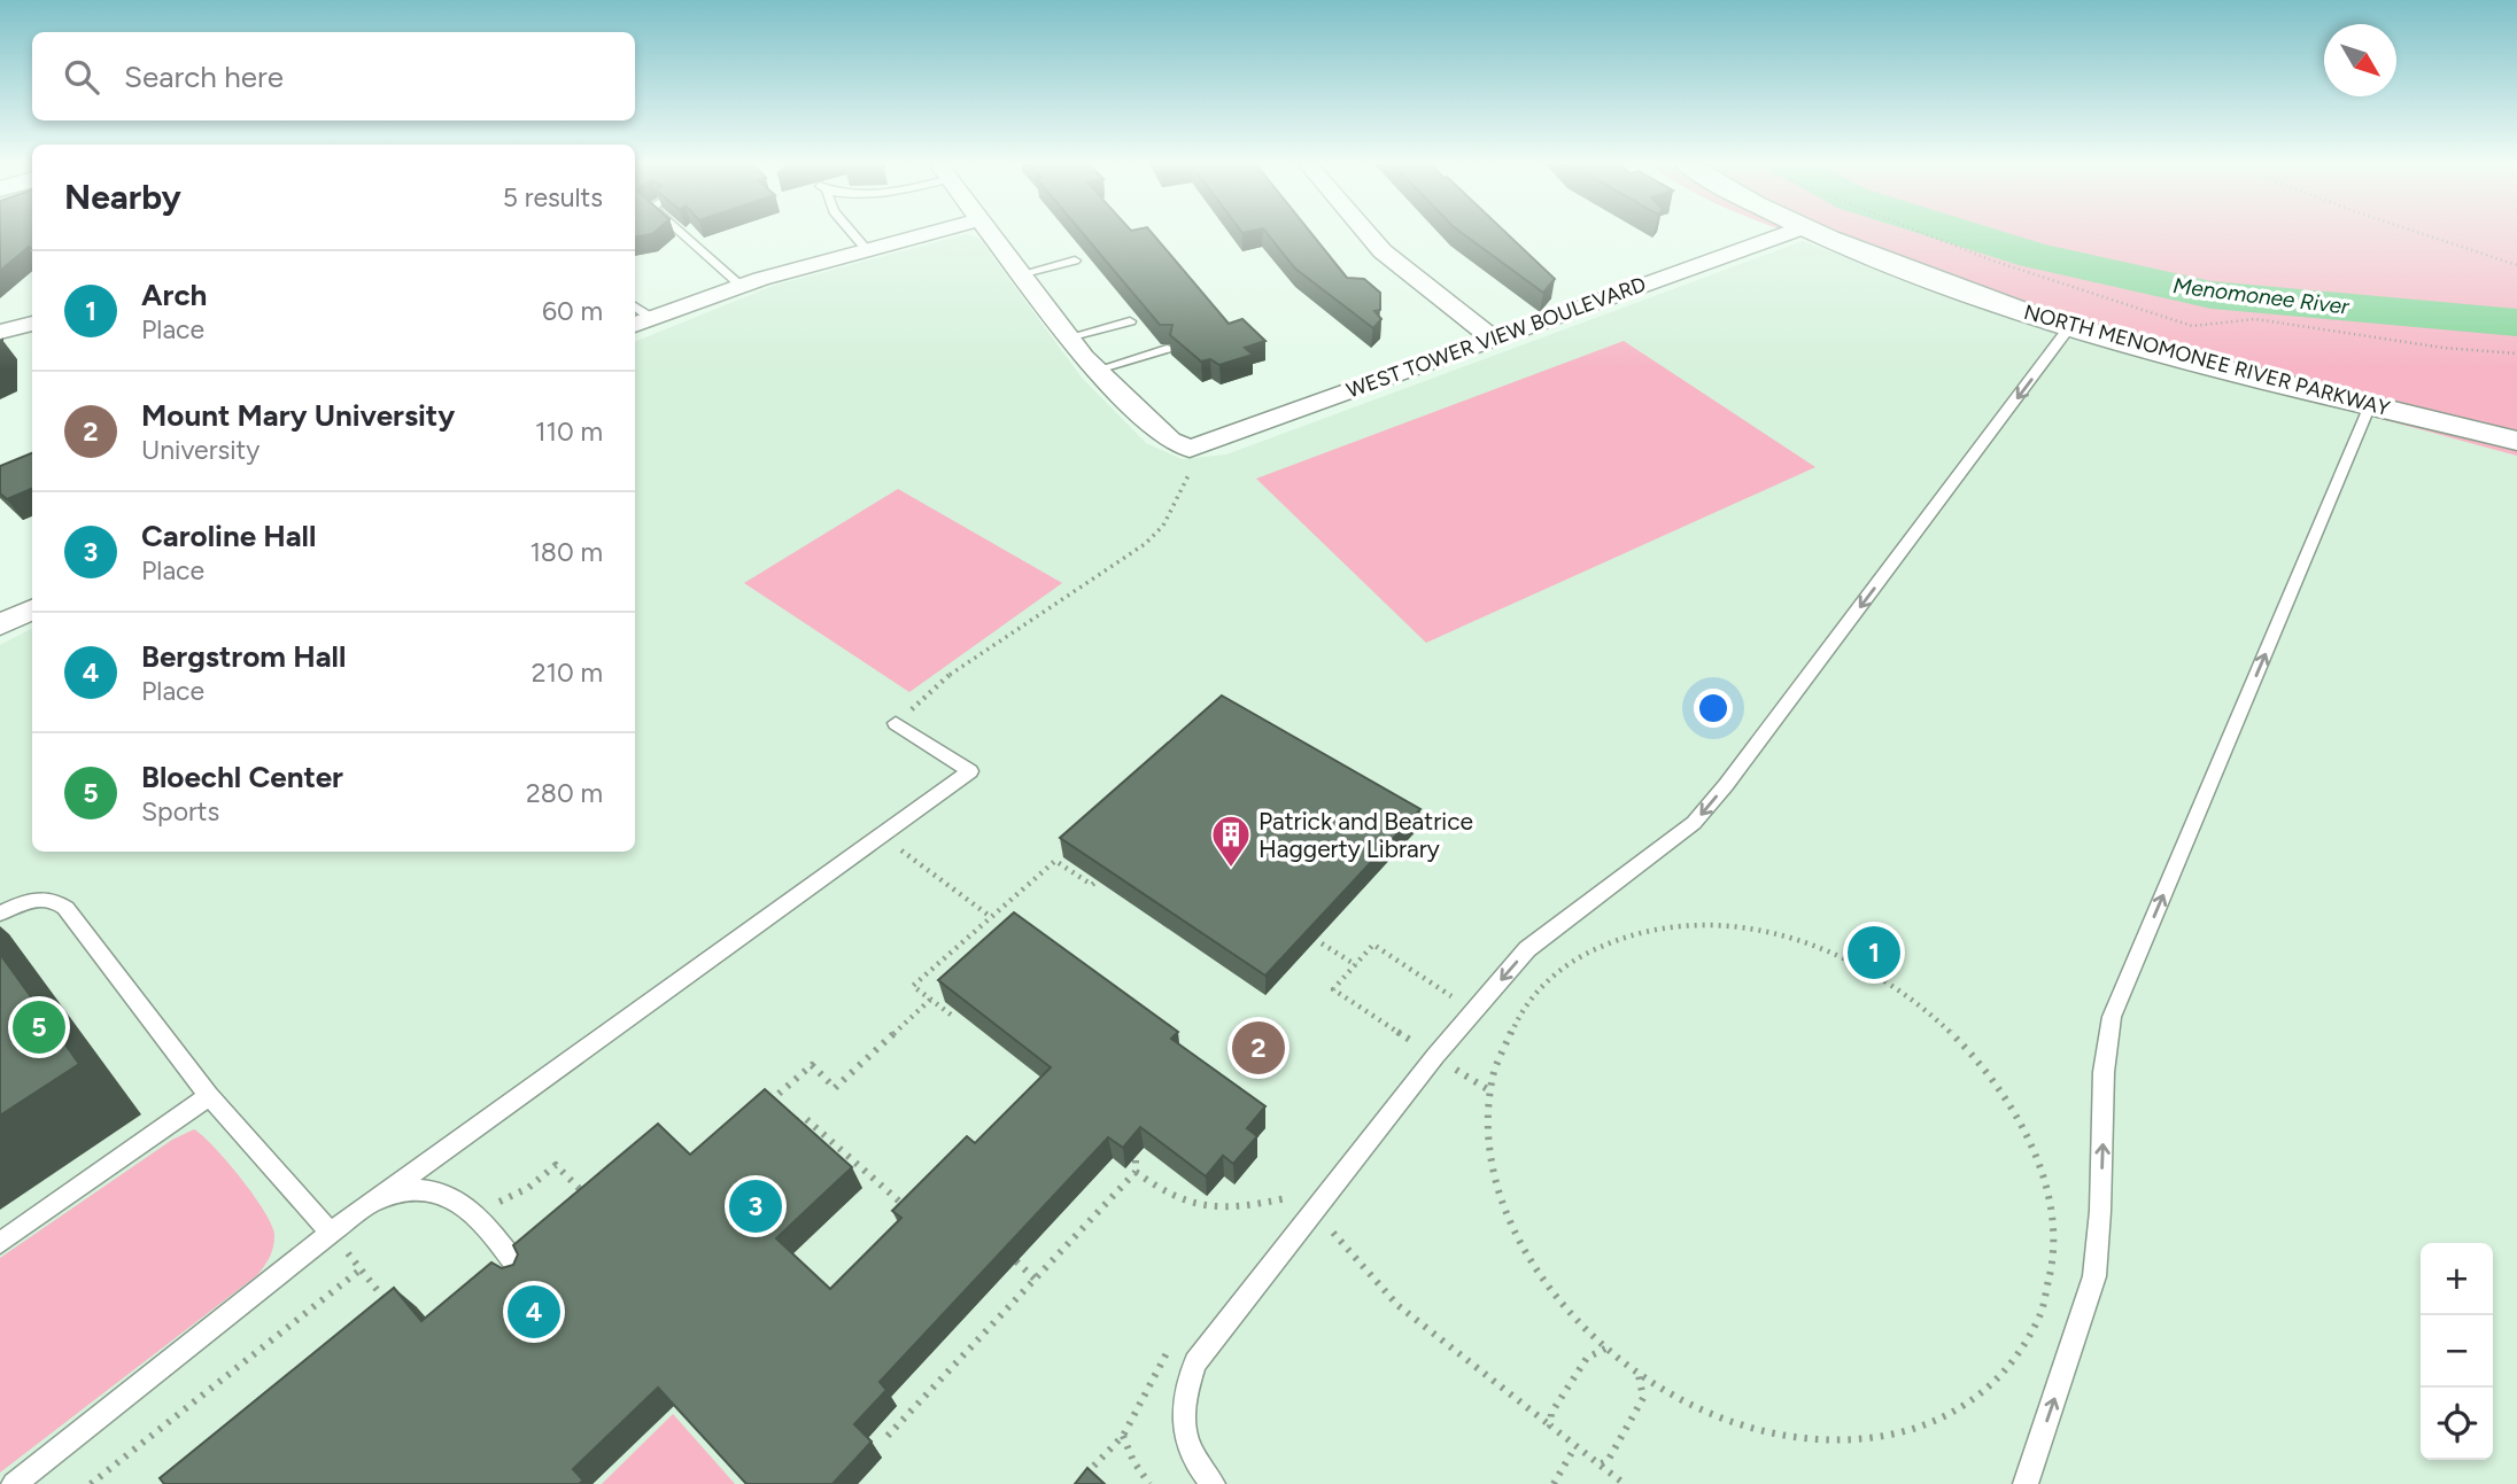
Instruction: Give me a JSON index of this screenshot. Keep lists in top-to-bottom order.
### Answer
{
  "streets": {
    "street": ["WEST TOWER VIEW BOULEVARD", "NORTH MENOMONEE RIVER PARKWAY"]
  },
  "water": ["Menomonee River"],
  "places": {
    "building": ["Patrick and Beatrice Haggerty Library"]
  },
  "north": "bottom right",
  "page": {
    "search": "Search here",
    "heading": ["Nearby", "5 results"],
    "list": [
      {
        "mark": "1",
        "name": "Arch",
        "note": "Place",
        "value": "60 m"
      },
      {
        "mark": "2",
        "name": "Mount Mary University",
        "note": "University",
        "value": "110 m"
      },
      {
        "mark": "3",
        "name": "Caroline Hall",
        "note": "Place",
        "value": "180 m"
      },
      {
        "mark": "4",
        "name": "Bergstrom Hall",
        "note": "Place",
        "value": "210 m"
      },
      {
        "mark": "5",
        "name": "Bloechl Center",
        "note": "Sports",
        "value": "280 m"
      }
    ],
    "pins": [
      "1",
      "5",
      "2",
      "3",
      "4"
    ],
    "map_buttons": ["+", "−"]
  }
}
